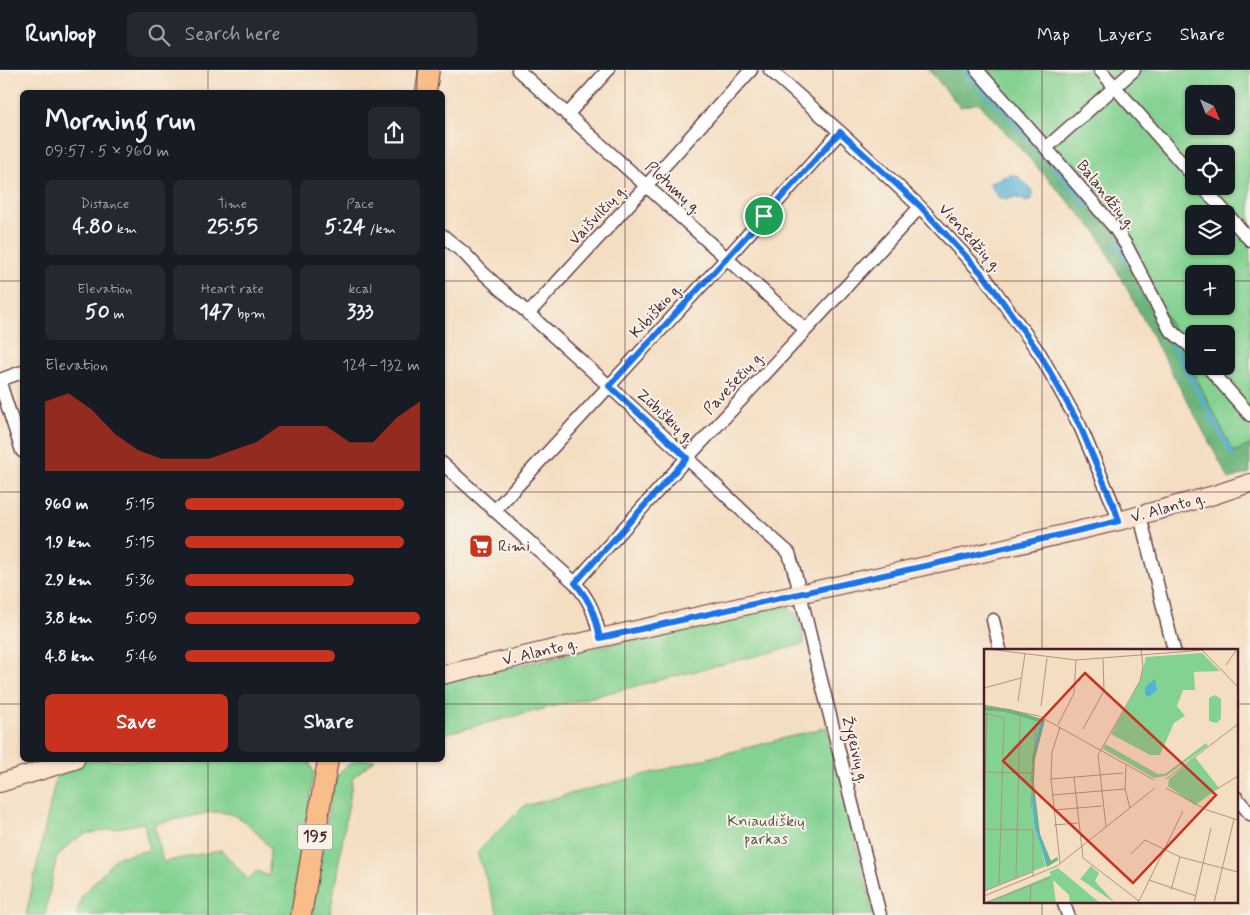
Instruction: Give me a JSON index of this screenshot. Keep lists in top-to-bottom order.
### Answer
{
  "streets": {
    "main road": ["V. Alanto g.", "195"],
    "street": [
      "Plotumų g.",
      "Balandžių g.",
      "Vaišvilčių g.",
      "Viensėdžių g.",
      "Kibiškio g.",
      "Pavešečių g.",
      "Zūbiškių g.",
      "Žygeivių g."
    ]
  },
  "crossings": [
    ["Plotumų g.", "Vaišvilčių g."],
    ["Plotumų g.", "Kibiškio g."],
    ["Plotumų g.", "Pavešečių g."],
    ["Vaišvilčių g.", "Zūbiškių g."],
    ["Viensėdžių g.", "Kibiškio g."],
    ["Viensėdžių g.", "Pavešečių g."],
    ["Viensėdžių g.", "V. Alanto g."],
    ["Kibiškio g.", "Zūbiškių g."],
    ["Pavešečių g.", "Zūbiškių g."],
    ["Zūbiškių g.", "V. Alanto g."],
    ["Zūbiškių g.", "Žygeivių g."],
    ["V. Alanto g.", "Žygeivių g."]
  ],
  "parks": ["Kniaudiškių parkas"],
  "places": {
    "supermarket": ["Rimi"]
  },
  "north": "bottom right",
  "page": {
    "header": "Runloop",
    "search": "Search here",
    "nav": ["Map", "Layers", "Share"],
    "map_buttons": ["+", "−"],
    "heading": ["Morning run", "09:57 · 5 × 960 m"],
    "stats": [
      ["Distance", "4.80 km"],
      ["Time", "25:55"],
      ["Pace", "5:24 /km"],
      ["Elevation", "50 m"],
      ["Heart rate", "147 bpm"],
      ["kcal", "333"]
    ],
    "chart": ["Elevation", "124–132 m"],
    "list": [
      {
        "name": "960 m",
        "note": "5:15"
      },
      {
        "name": "1.9 km",
        "note": "5:15"
      },
      {
        "name": "2.9 km",
        "note": "5:36"
      },
      {
        "name": "3.8 km",
        "note": "5:09"
      },
      {
        "name": "4.8 km",
        "note": "5:46"
      }
    ],
    "buttons": ["Save", "Share"]
  }
}
